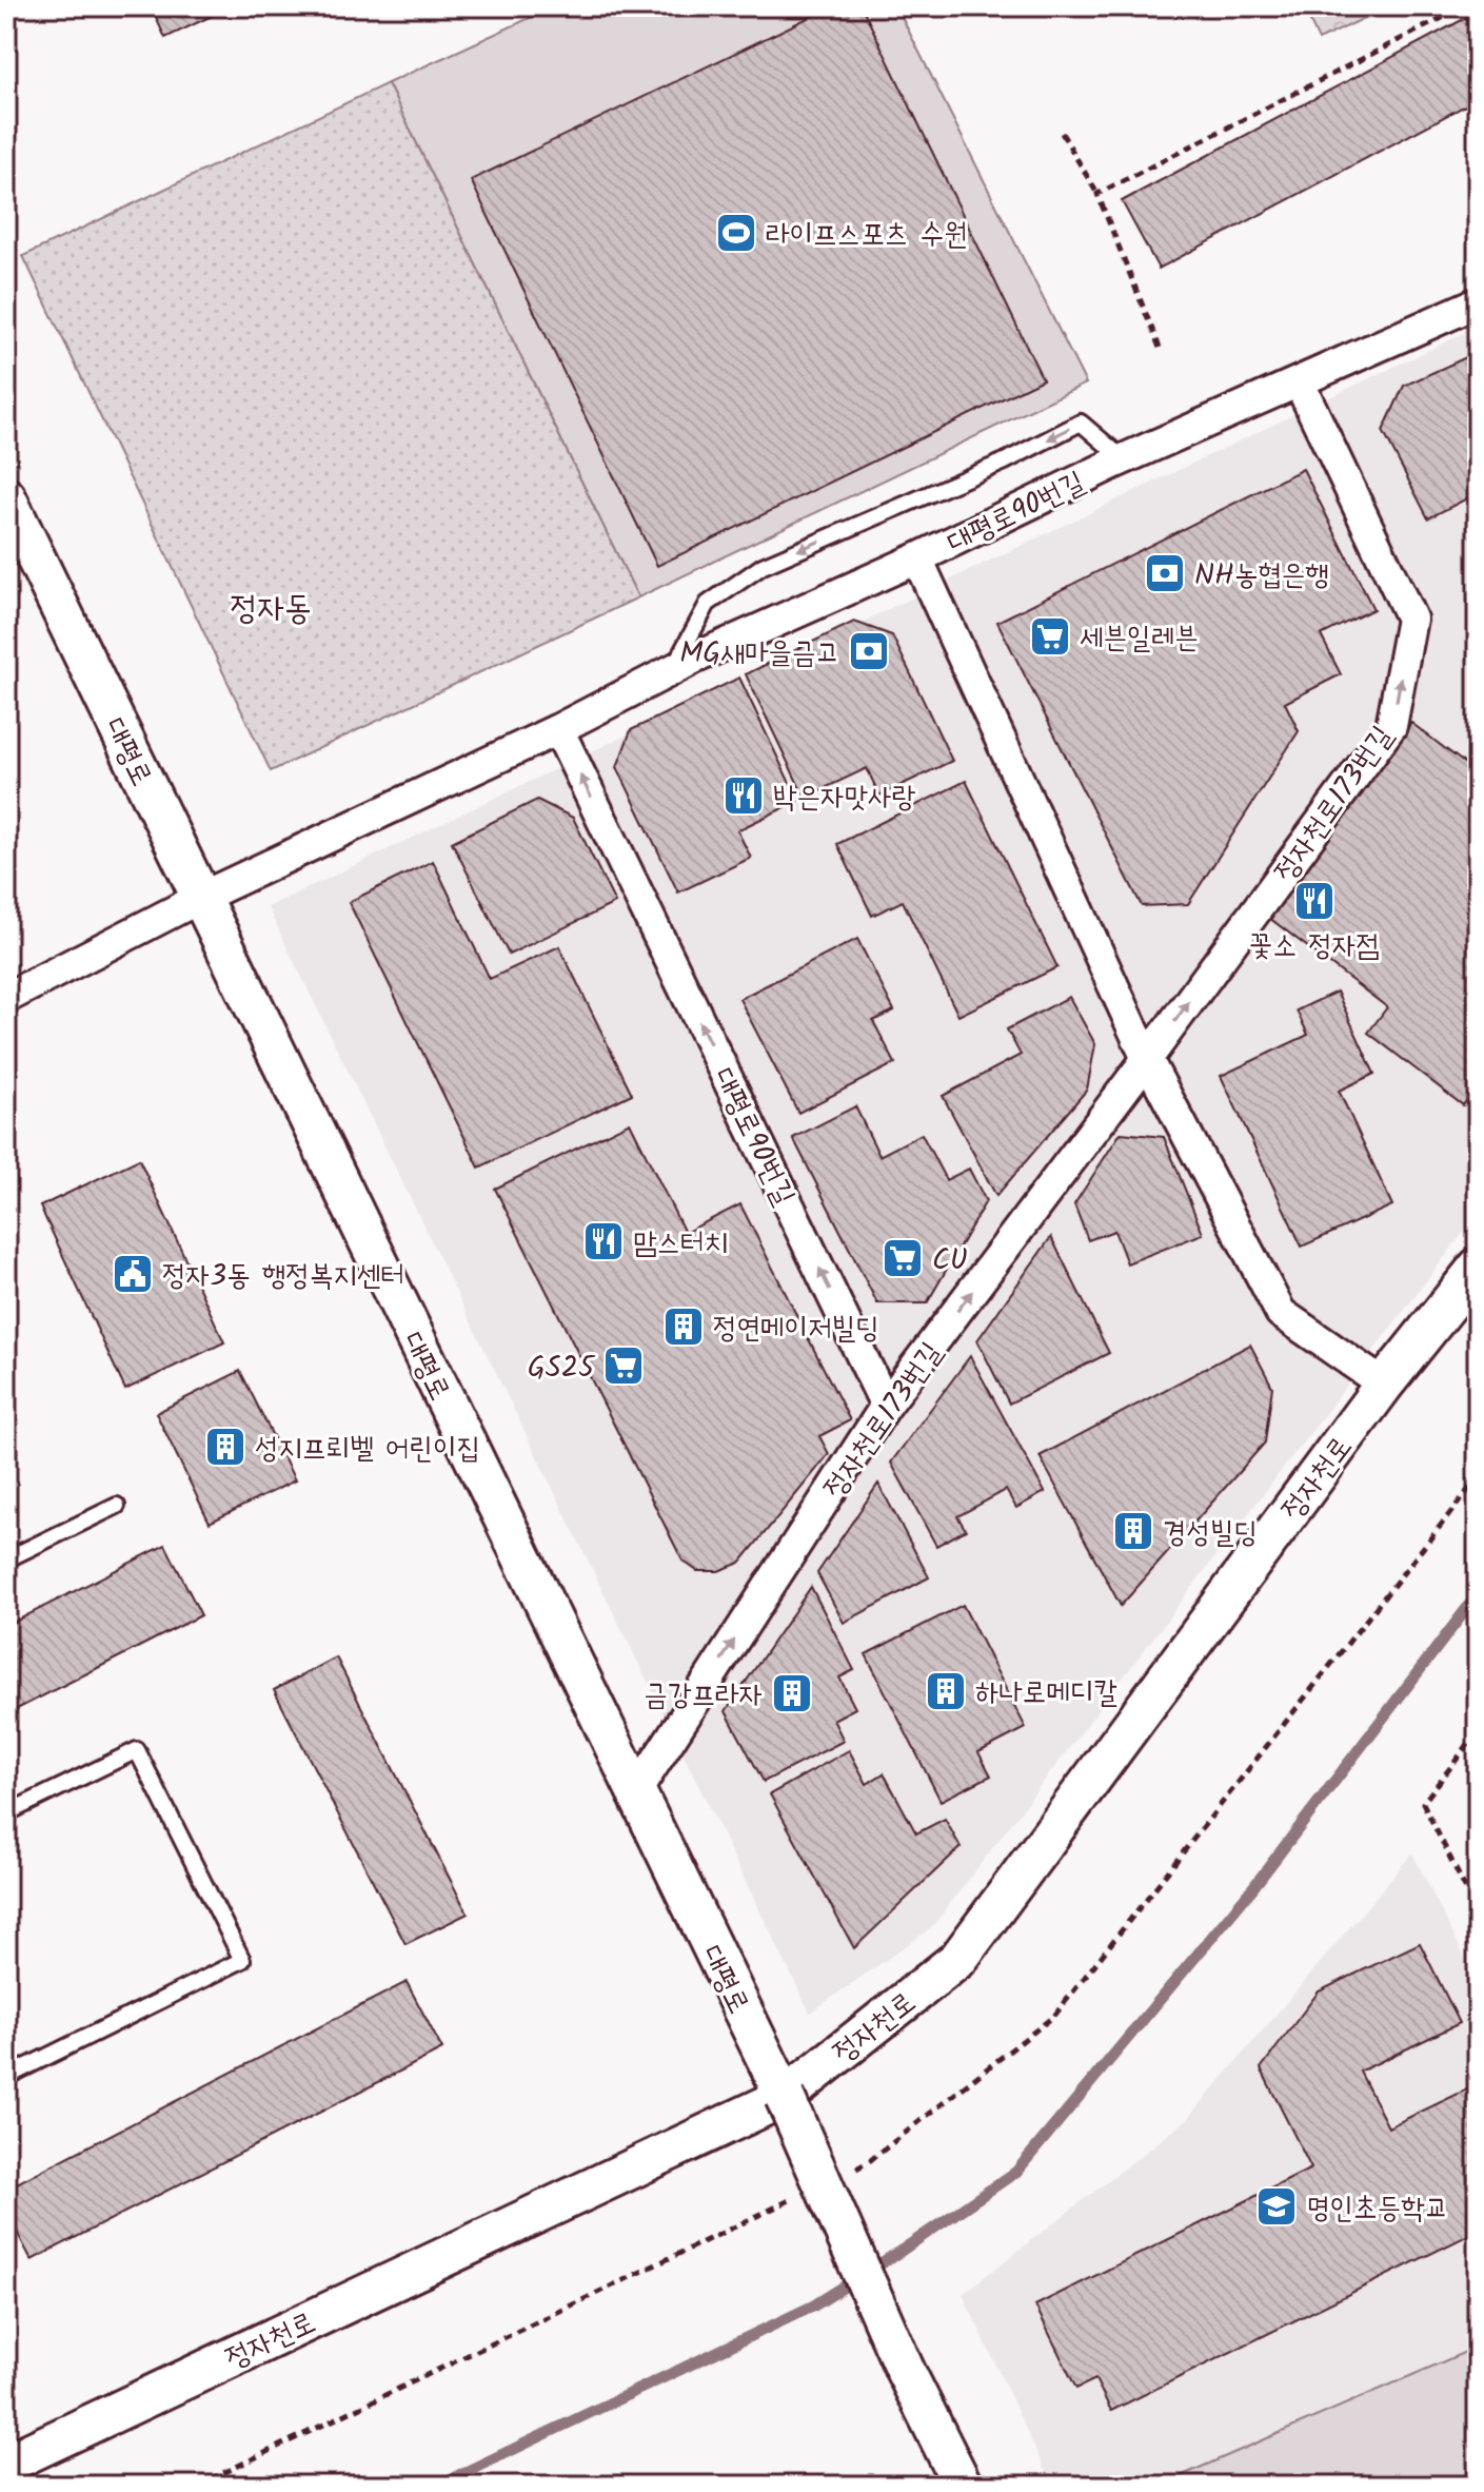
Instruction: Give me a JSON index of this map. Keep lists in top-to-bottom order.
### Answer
{
  "streets": {
    "street": [
      "대평로90번길",
      "대평로",
      "정자천로173번길",
      "정자천로"
    ]
  },
  "crossings": [
    ["대평로90번길", "대평로"],
    ["대평로90번길", "정자천로173번길"],
    ["대평로", "정자천로173번길"],
    ["대평로", "정자천로"]
  ],
  "one_way": ["정자천로173번길"],
  "districts": ["정자동"],
  "places": {
    "sports": ["라이프스포츠 수원"],
    "bank": ["NH농협은행", "MG새마을금고"],
    "supermarket": ["세븐일레븐", "CU", "GS25"],
    "restaurant": ["박은자맛사랑", "꽃소 정자점", "맘스터치"],
    "public building": ["정자3동 행정복지센터"],
    "building": [
      "정연메이저빌딩",
      "성지프뢰벨 어린이집",
      "경성빌딩",
      "하나로메디칼",
      "금강프라자"
    ],
    "school or university": ["명인초등학교"]
  }
}
